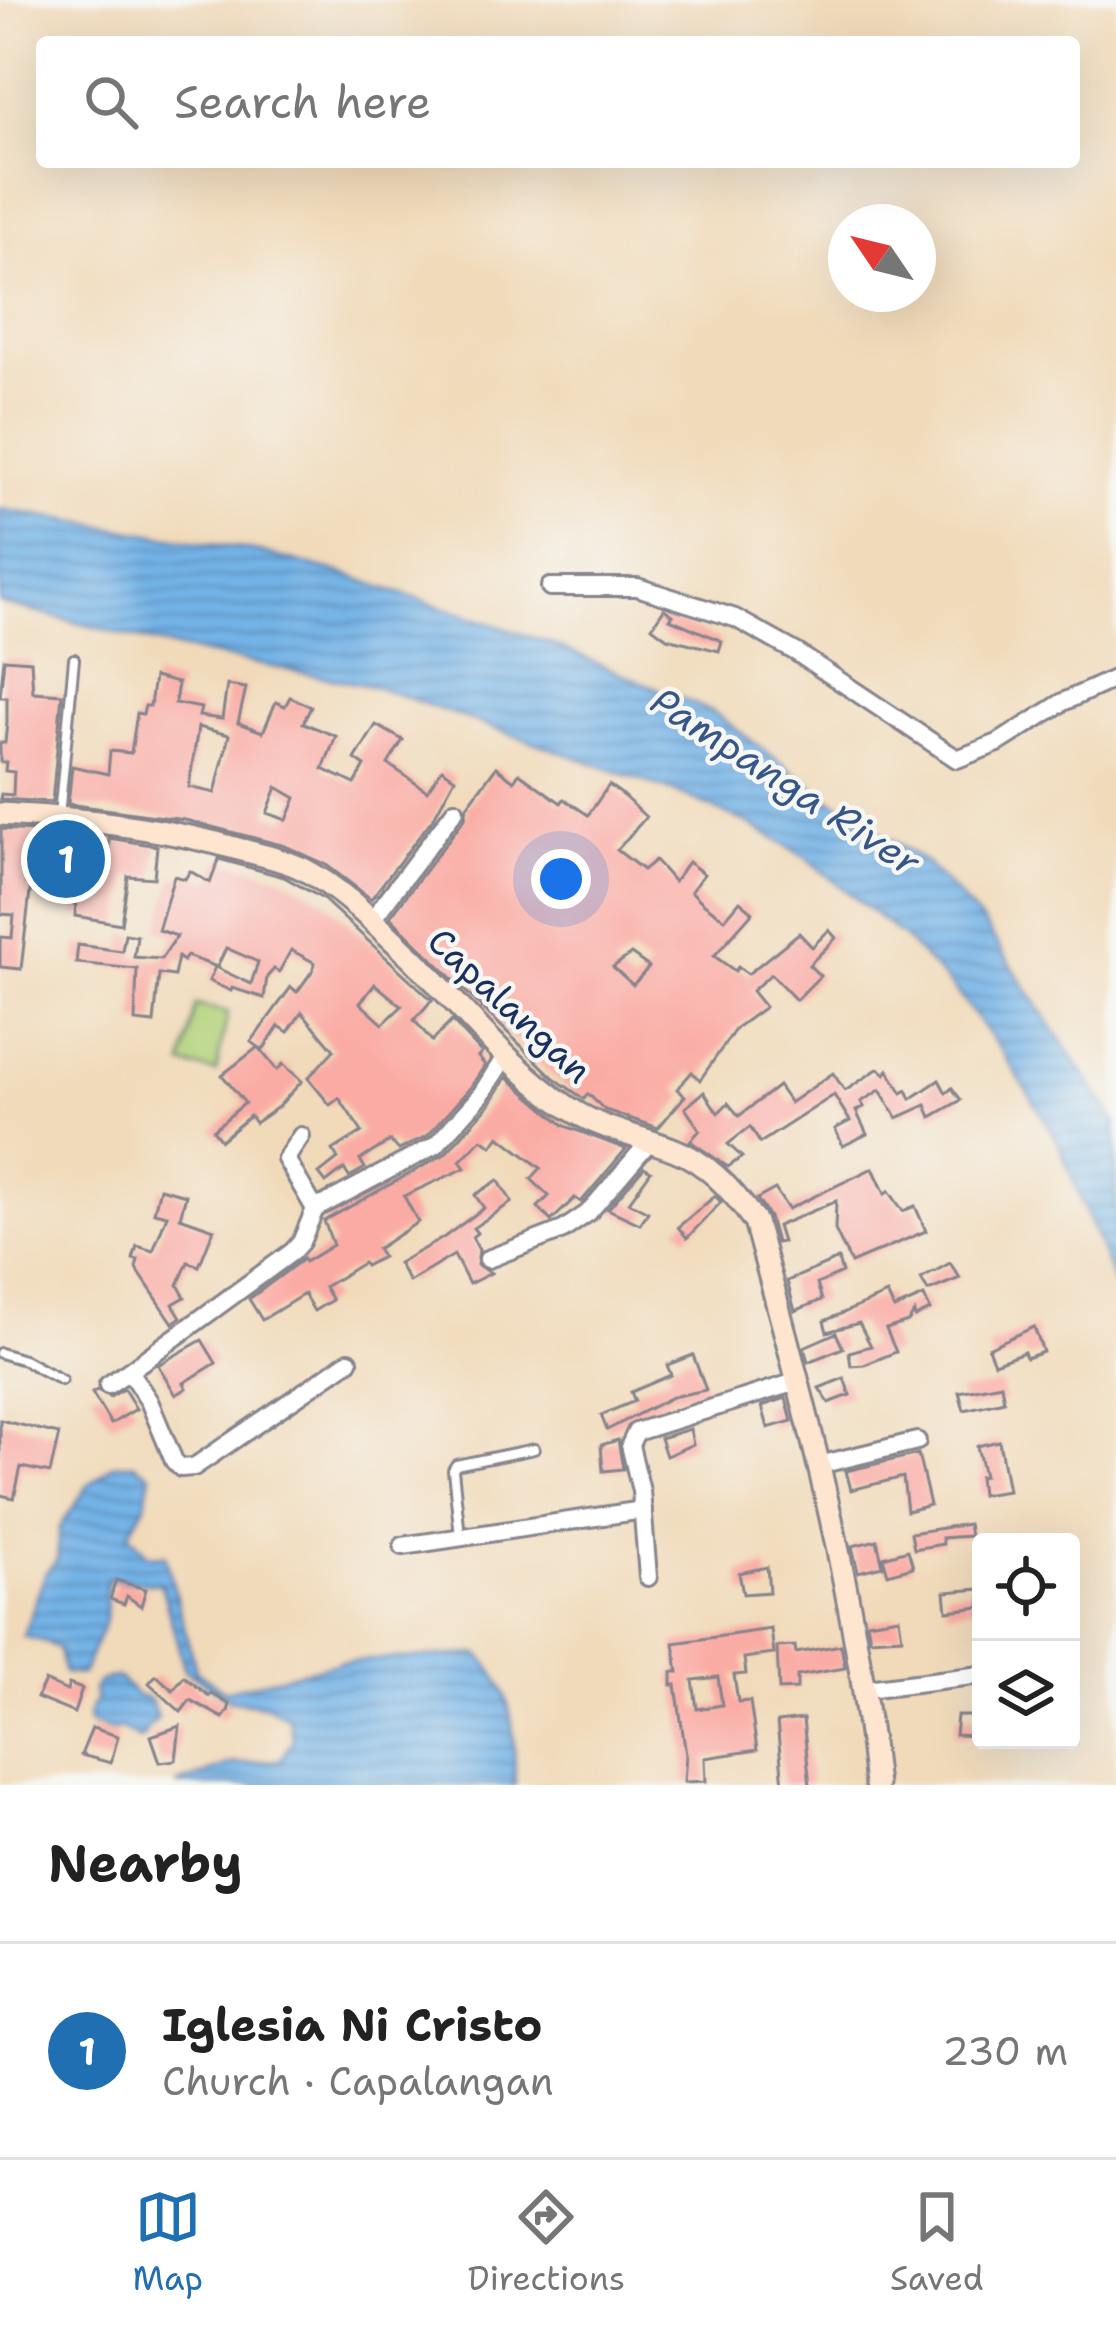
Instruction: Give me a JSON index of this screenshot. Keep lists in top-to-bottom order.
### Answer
{
  "streets": {
    "street": ["Capalangan"]
  },
  "water": ["Pampanga River"],
  "north": "top left",
  "page": {
    "search": "Search here",
    "pins": "1",
    "heading": "Nearby",
    "list": [
      {
        "mark": "1",
        "name": "Iglesia Ni Cristo",
        "note": "Church · Capalangan",
        "value": "230 m"
      }
    ],
    "nav": ["Map", "Directions", "Saved"]
  }
}
